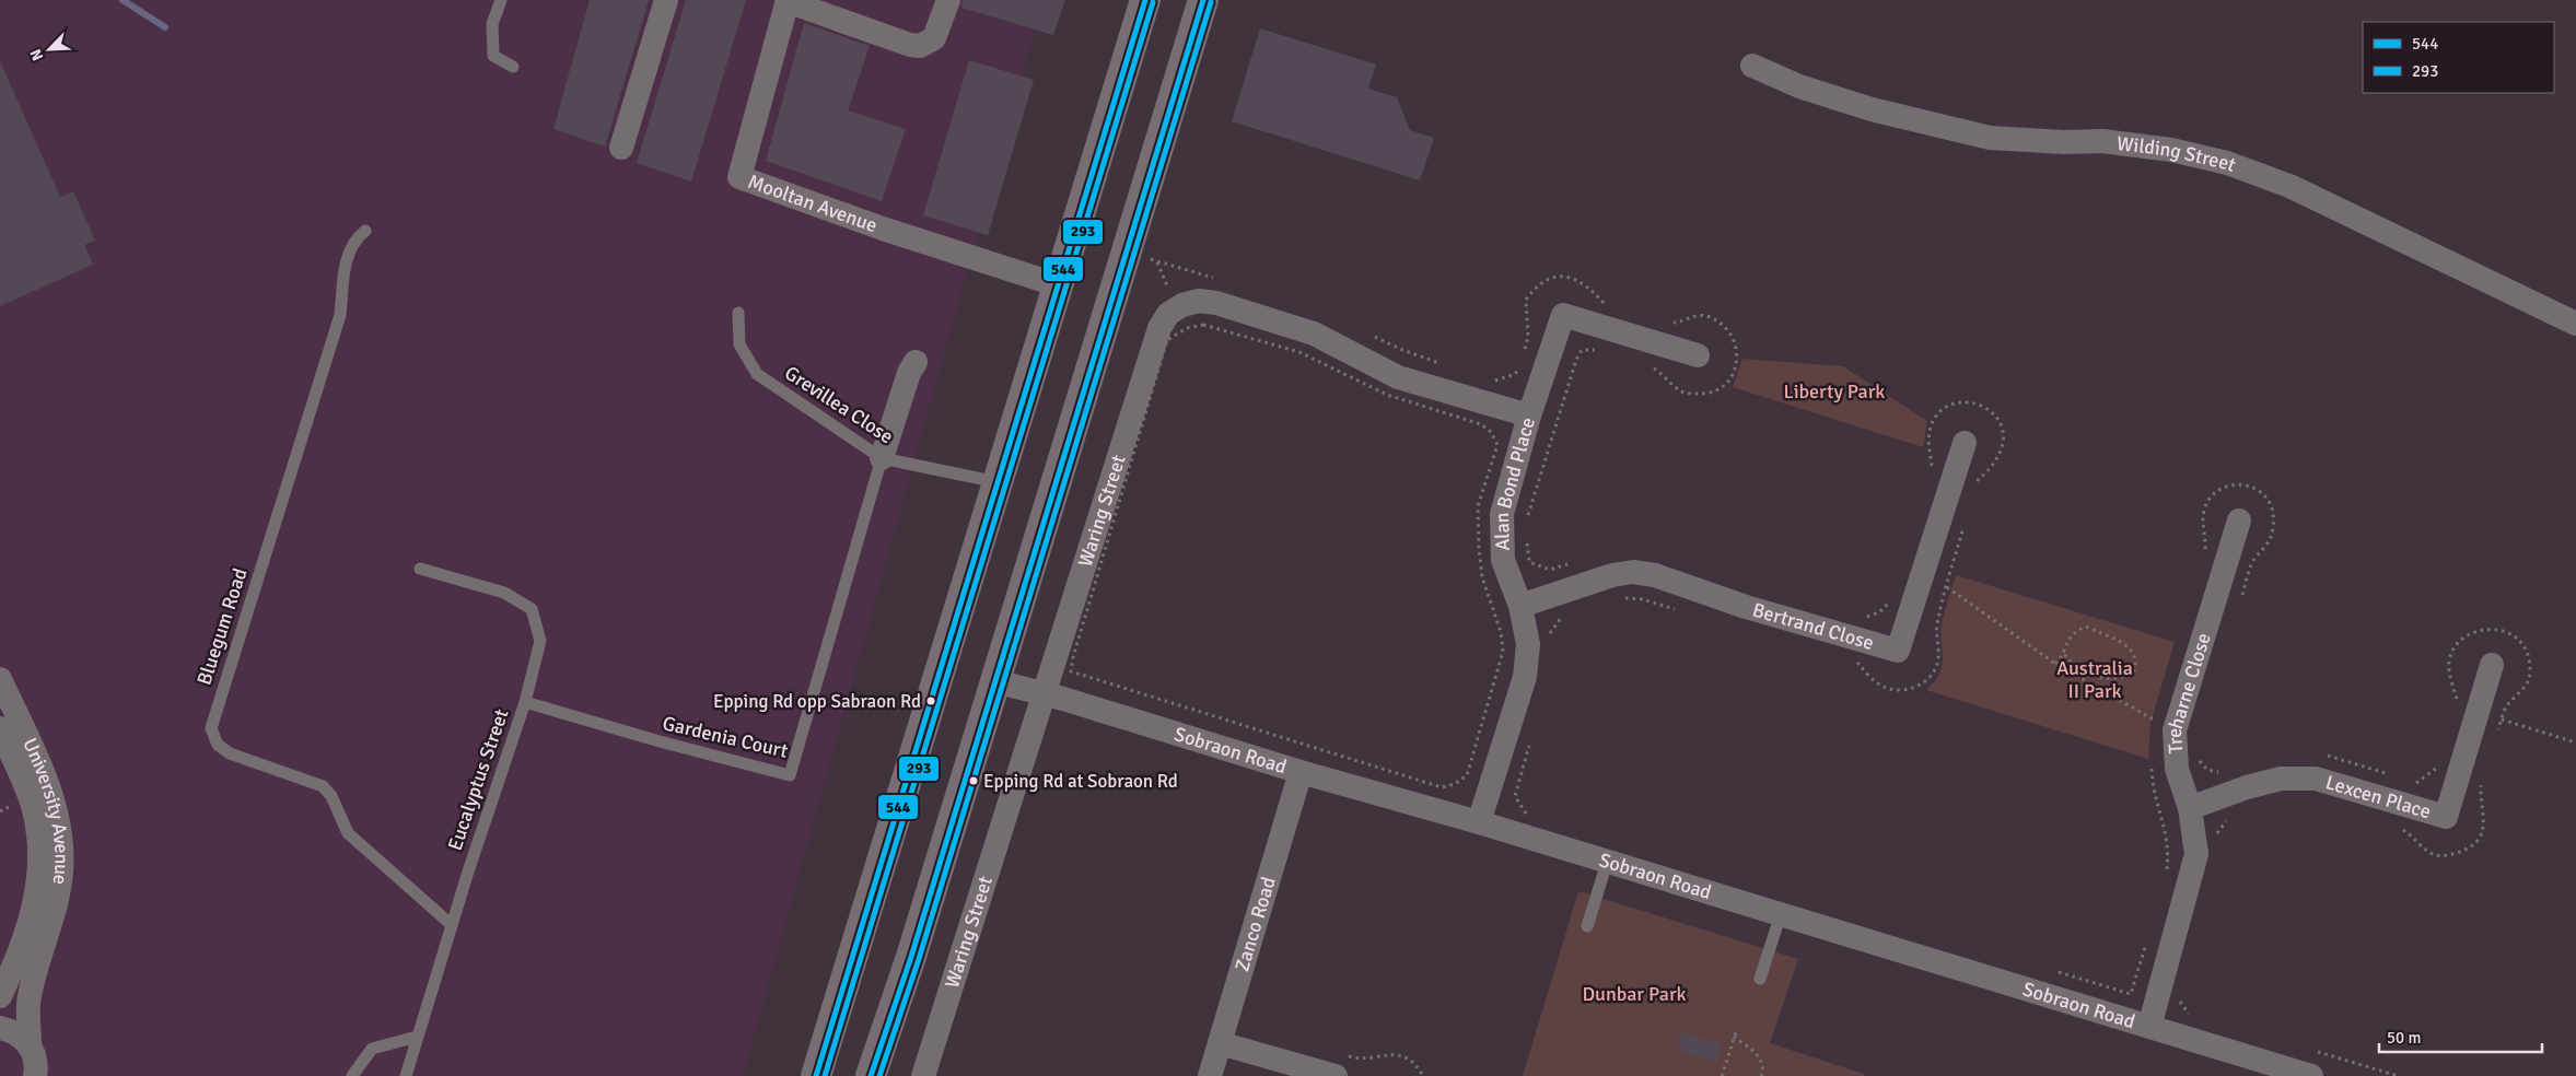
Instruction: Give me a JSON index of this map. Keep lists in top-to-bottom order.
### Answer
{
  "streets": {
    "street": [
      "Wilding Street",
      "Mooltan Avenue",
      "Alan Bond Place",
      "Waring Street",
      "Bertrand Close",
      "Treharne Close",
      "Sobraon Road",
      "Lexcen Place",
      "University Avenue",
      "Zanco Road"
    ],
    "lane": [
      "Grevillea Close",
      "Bluegum Road",
      "Gardenia Court",
      "Eucalyptus Street"
    ]
  },
  "crossings": [
    ["Grevillea Close", "Gardenia Court"],
    ["Alan Bond Place", "Waring Street"],
    ["Alan Bond Place", "Bertrand Close"],
    ["Alan Bond Place", "Sobraon Road"],
    ["Waring Street", "Sobraon Road"],
    ["Bluegum Road", "Eucalyptus Street"],
    ["Treharne Close", "Sobraon Road"],
    ["Treharne Close", "Lexcen Place"],
    ["Gardenia Court", "Eucalyptus Street"],
    ["Sobraon Road", "Zanco Road"]
  ],
  "parks": ["Liberty Park", "Australia II Park", "Dunbar Park"],
  "places": ["Epping Rd opp Sabraon Rd", "Epping Rd at Sobraon Rd"],
  "lines": ["transit line 544", "transit line 293"],
  "legend": ["544", "293"],
  "scale_bar": "50 m",
  "north": "bottom left"
}
